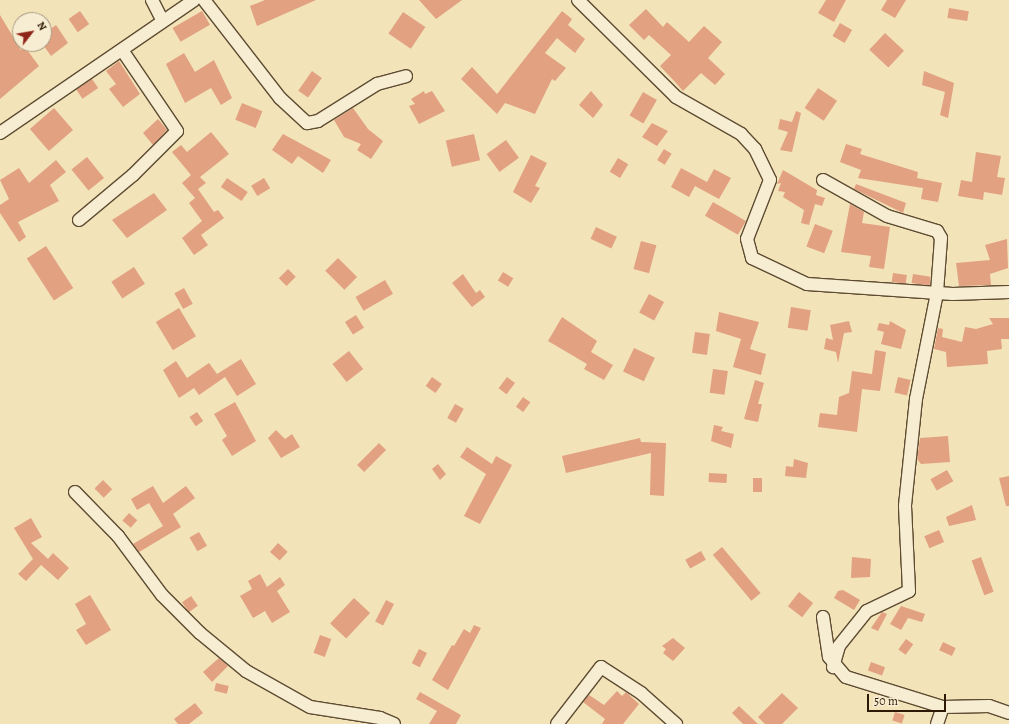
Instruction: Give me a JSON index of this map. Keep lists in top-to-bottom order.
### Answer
{
  "scale_bar": "50 m",
  "north": "top right"
}
